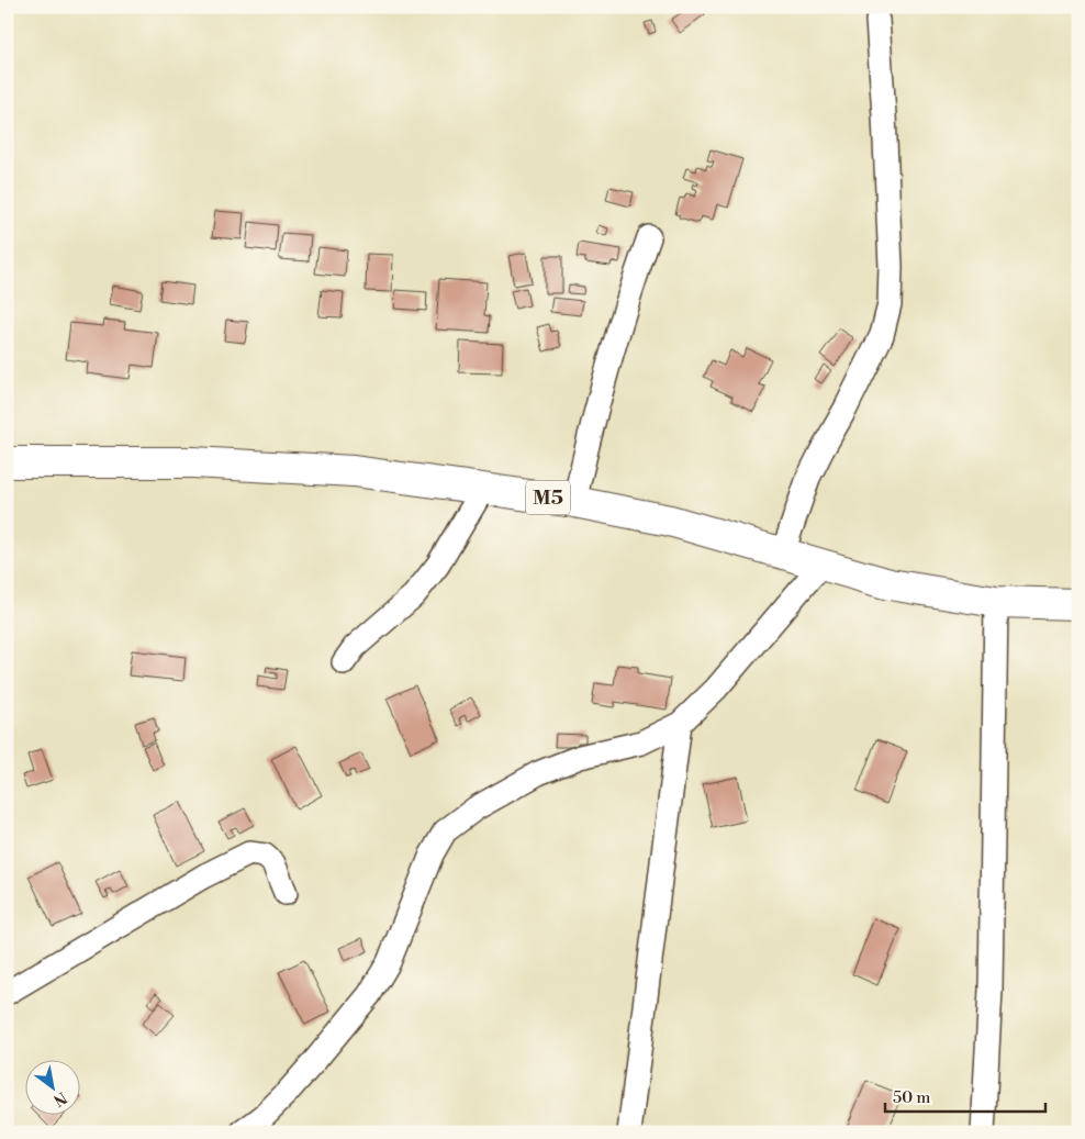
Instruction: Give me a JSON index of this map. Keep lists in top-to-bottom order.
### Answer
{
  "streets": {
    "highway": ["M5"]
  },
  "scale_bar": "50 m",
  "north": "bottom right"
}
